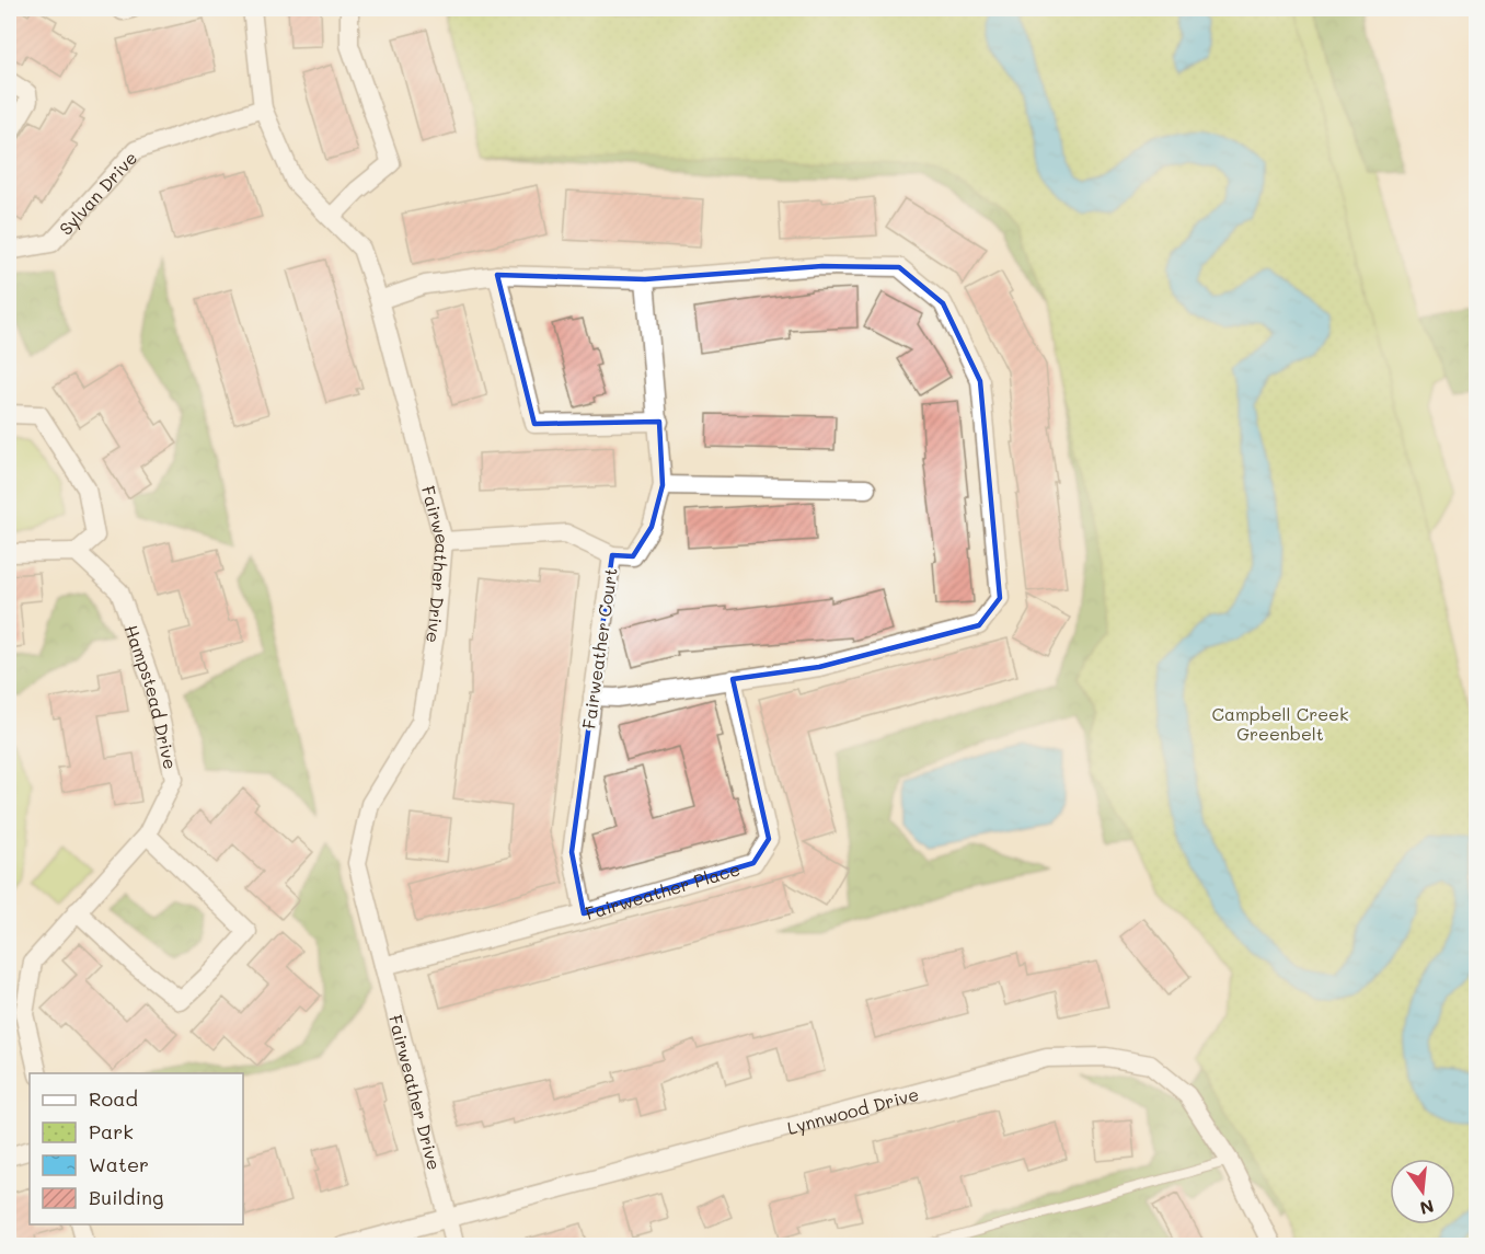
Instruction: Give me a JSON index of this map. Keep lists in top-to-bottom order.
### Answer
{
  "streets": {
    "street": [
      "Sylvan Drive",
      "Fairweather Drive",
      "Fairweather Court",
      "Hampstead Drive",
      "Fairweather Place",
      "Lynnwood Drive"
    ]
  },
  "crossings": [
    ["Sylvan Drive", "Fairweather Drive"],
    ["Fairweather Drive", "Fairweather Court"],
    ["Fairweather Drive", "Fairweather Place"],
    ["Fairweather Drive", "Lynnwood Drive"],
    ["Fairweather Court", "Fairweather Place"]
  ],
  "parks": ["Campbell Creek Greenbelt"],
  "legend": [
    "Road",
    "Park",
    "Water",
    "Building"
  ],
  "north": "bottom"
}
